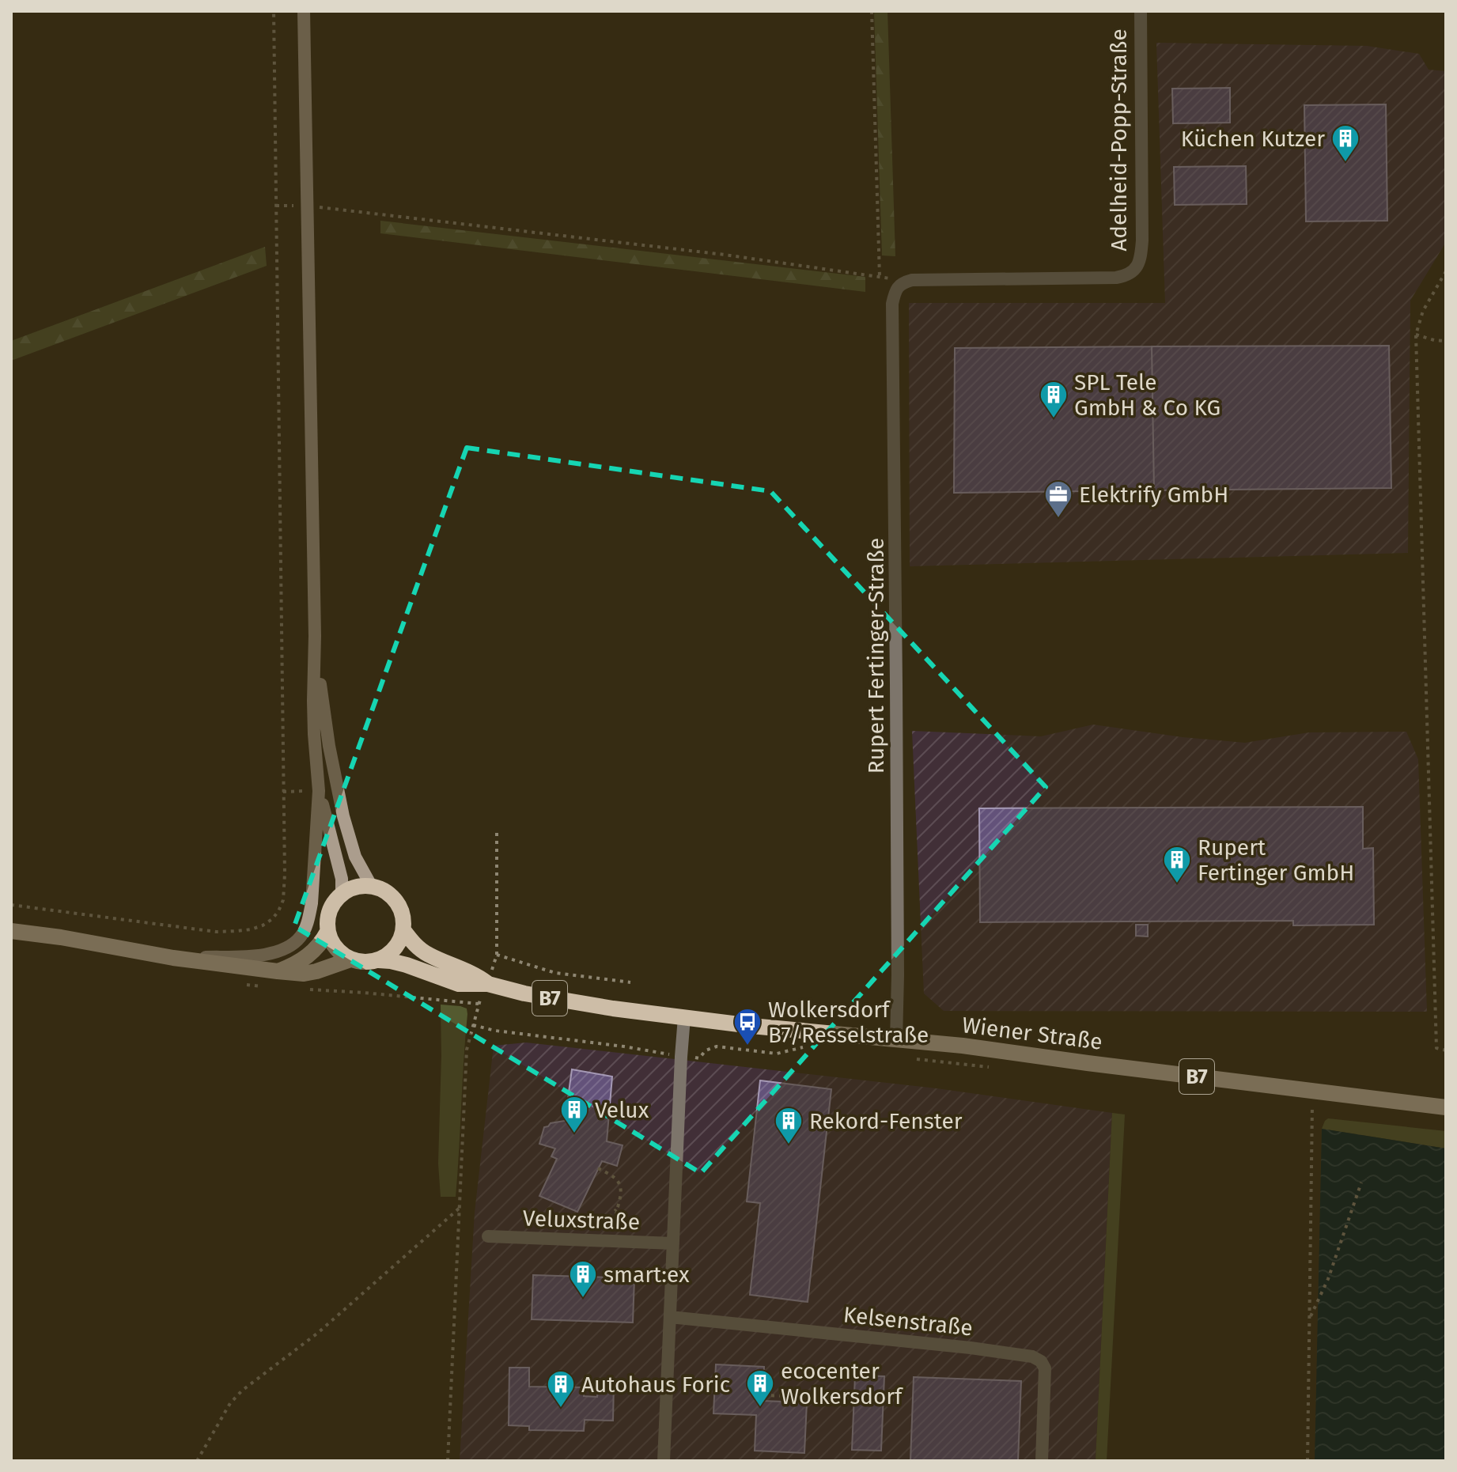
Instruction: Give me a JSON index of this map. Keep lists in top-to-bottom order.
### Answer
{
  "streets": {
    "main road": ["B7", "Wiener Straße"],
    "street": [
      "Adelheid-Popp-Straße",
      "Rupert Fertinger-Straße",
      "Veluxstraße",
      "Kelsenstraße"
    ]
  },
  "crossings": [
    ["Adelheid-Popp-Straße", "Rupert Fertinger-Straße"],
    ["Rupert Fertinger-Straße", "Wiener Straße"],
    ["B7", "Wiener Straße"]
  ],
  "places": {
    "building": [
      "Küchen Kutzer",
      "SPL Tele GmbH & Co KG",
      "Rupert Fertinger GmbH",
      "Velux",
      "Rekord-Fenster",
      "smart:ex",
      "ecocenter Wolkersdorf",
      "Autohaus Foric"
    ],
    "office": ["Elektrify GmbH"],
    "bus stop": ["Wolkersdorf B7/Resselstraße"]
  }
}
